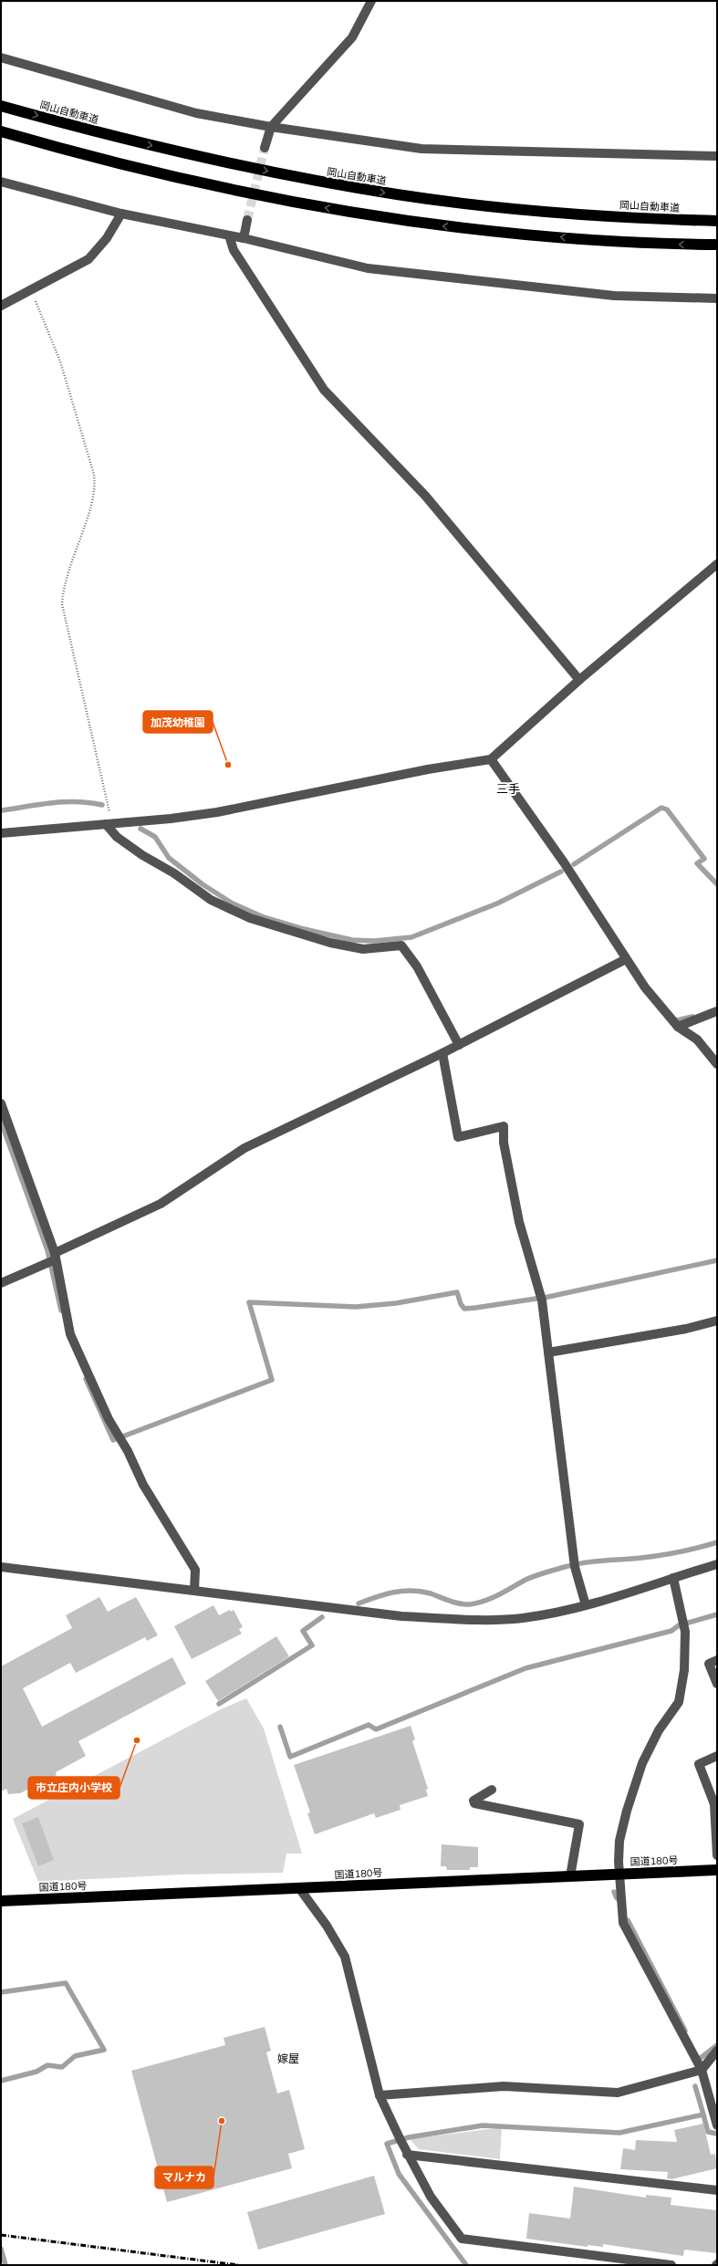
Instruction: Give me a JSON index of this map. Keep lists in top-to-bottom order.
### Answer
{
  "streets": {
    "highway": ["岡山自動車道", "国道180号"]
  },
  "districts": ["三手", "嫁屋"],
  "places": ["加茂幼稚園", "市立庄内小学校", "マルナカ"]
}
